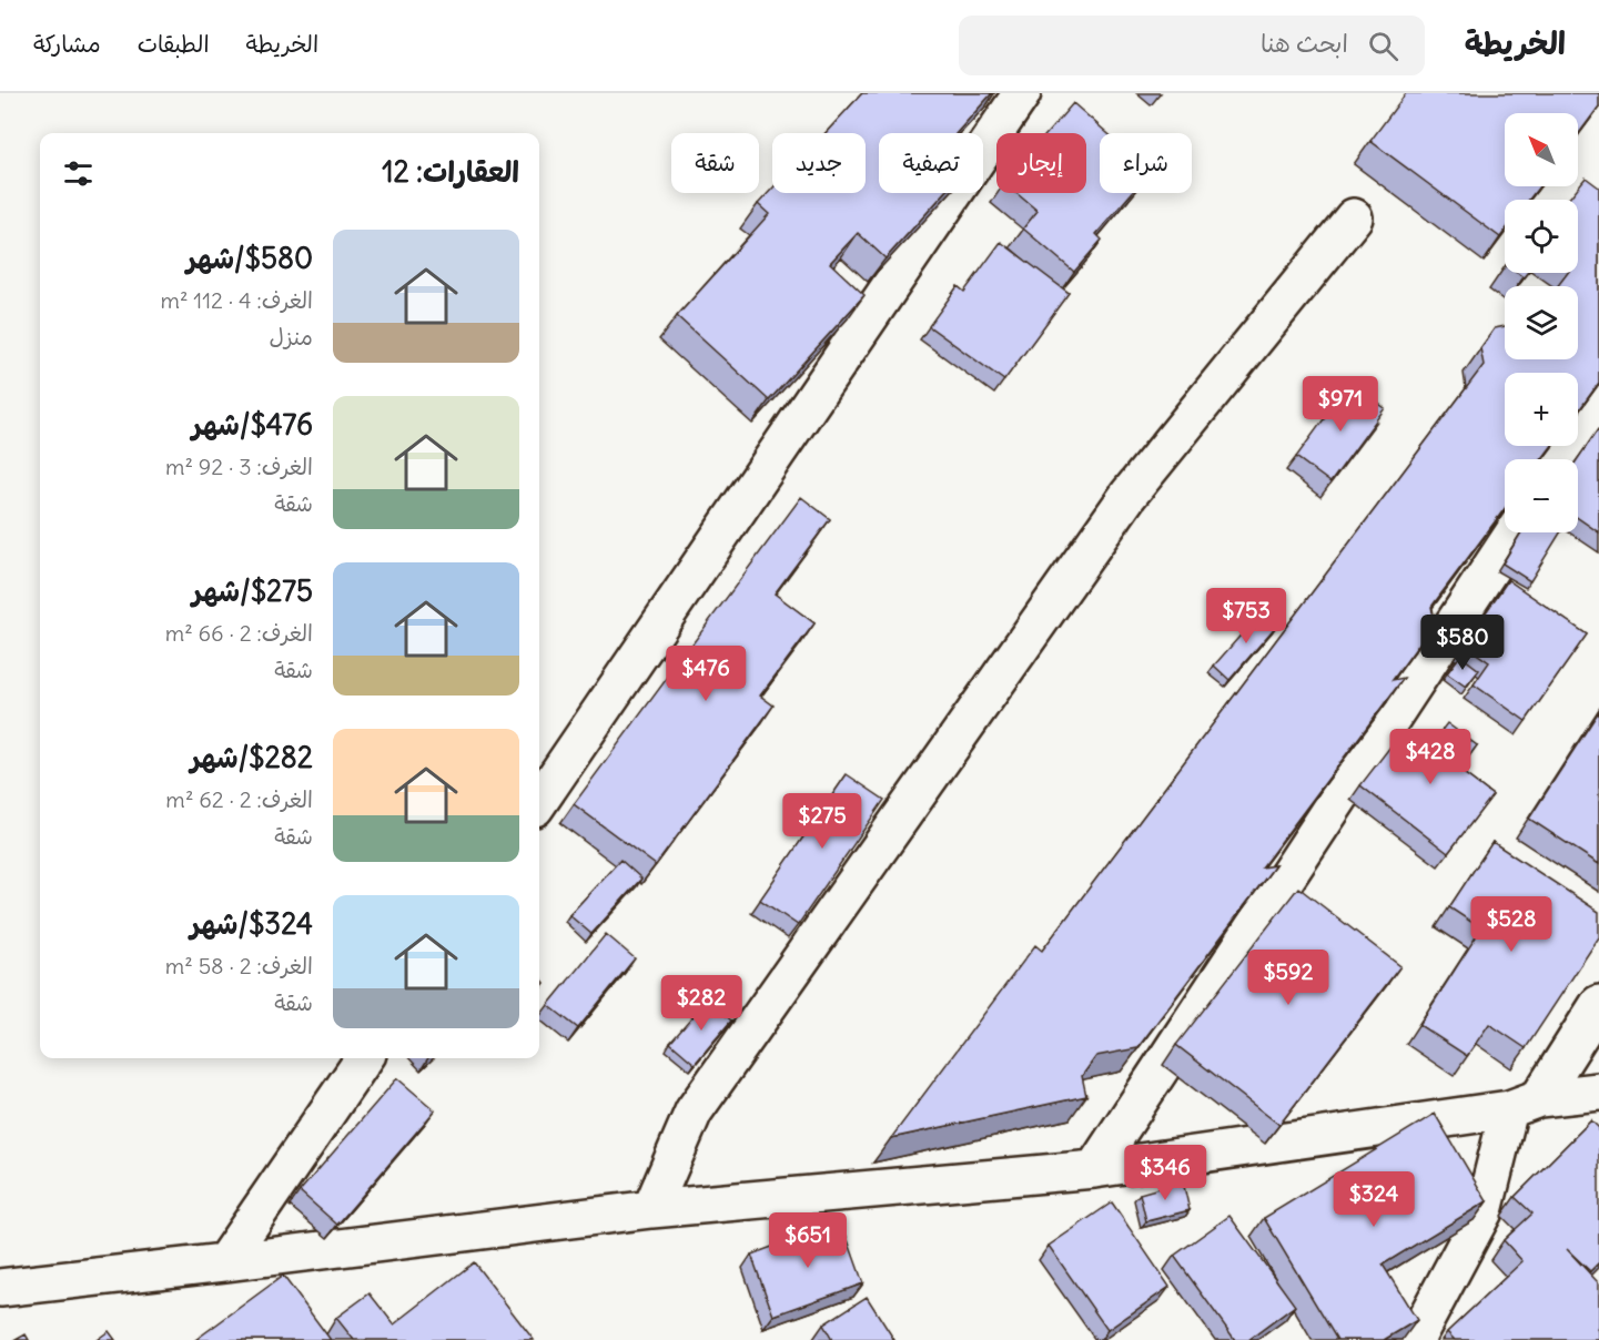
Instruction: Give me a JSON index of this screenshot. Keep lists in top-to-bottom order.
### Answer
{
  "north": "top left",
  "page": {
    "header": "الخريطة",
    "search": "ابحث هنا",
    "nav": ["الخريطة", "الطبقات", "مشاركة"],
    "map_buttons": ["+", "−"],
    "chip": [
      "شراء",
      "إيجار",
      "تصفية",
      "جديد",
      "شقة"
    ],
    "heading": "العقارات: 12",
    "list": [
      {
        "name": "$580/شهر",
        "note": "الغرف: 4 · 112 m² · منزل"
      },
      {
        "name": "$476/شهر",
        "note": "الغرف: 3 · 92 m² · شقة"
      },
      {
        "name": "$275/شهر",
        "note": "الغرف: 2 · 66 m² · شقة"
      },
      {
        "name": "$282/شهر",
        "note": "الغرف: 2 · 62 m² · شقة"
      },
      {
        "name": "$324/شهر",
        "note": "الغرف: 2 · 58 m² · شقة"
      }
    ],
    "price": [
      "$971",
      "$753",
      "$580",
      "$476",
      "$428",
      "$275",
      "$528",
      "$592",
      "$282",
      "$346",
      "$324",
      "$651"
    ]
  }
}
